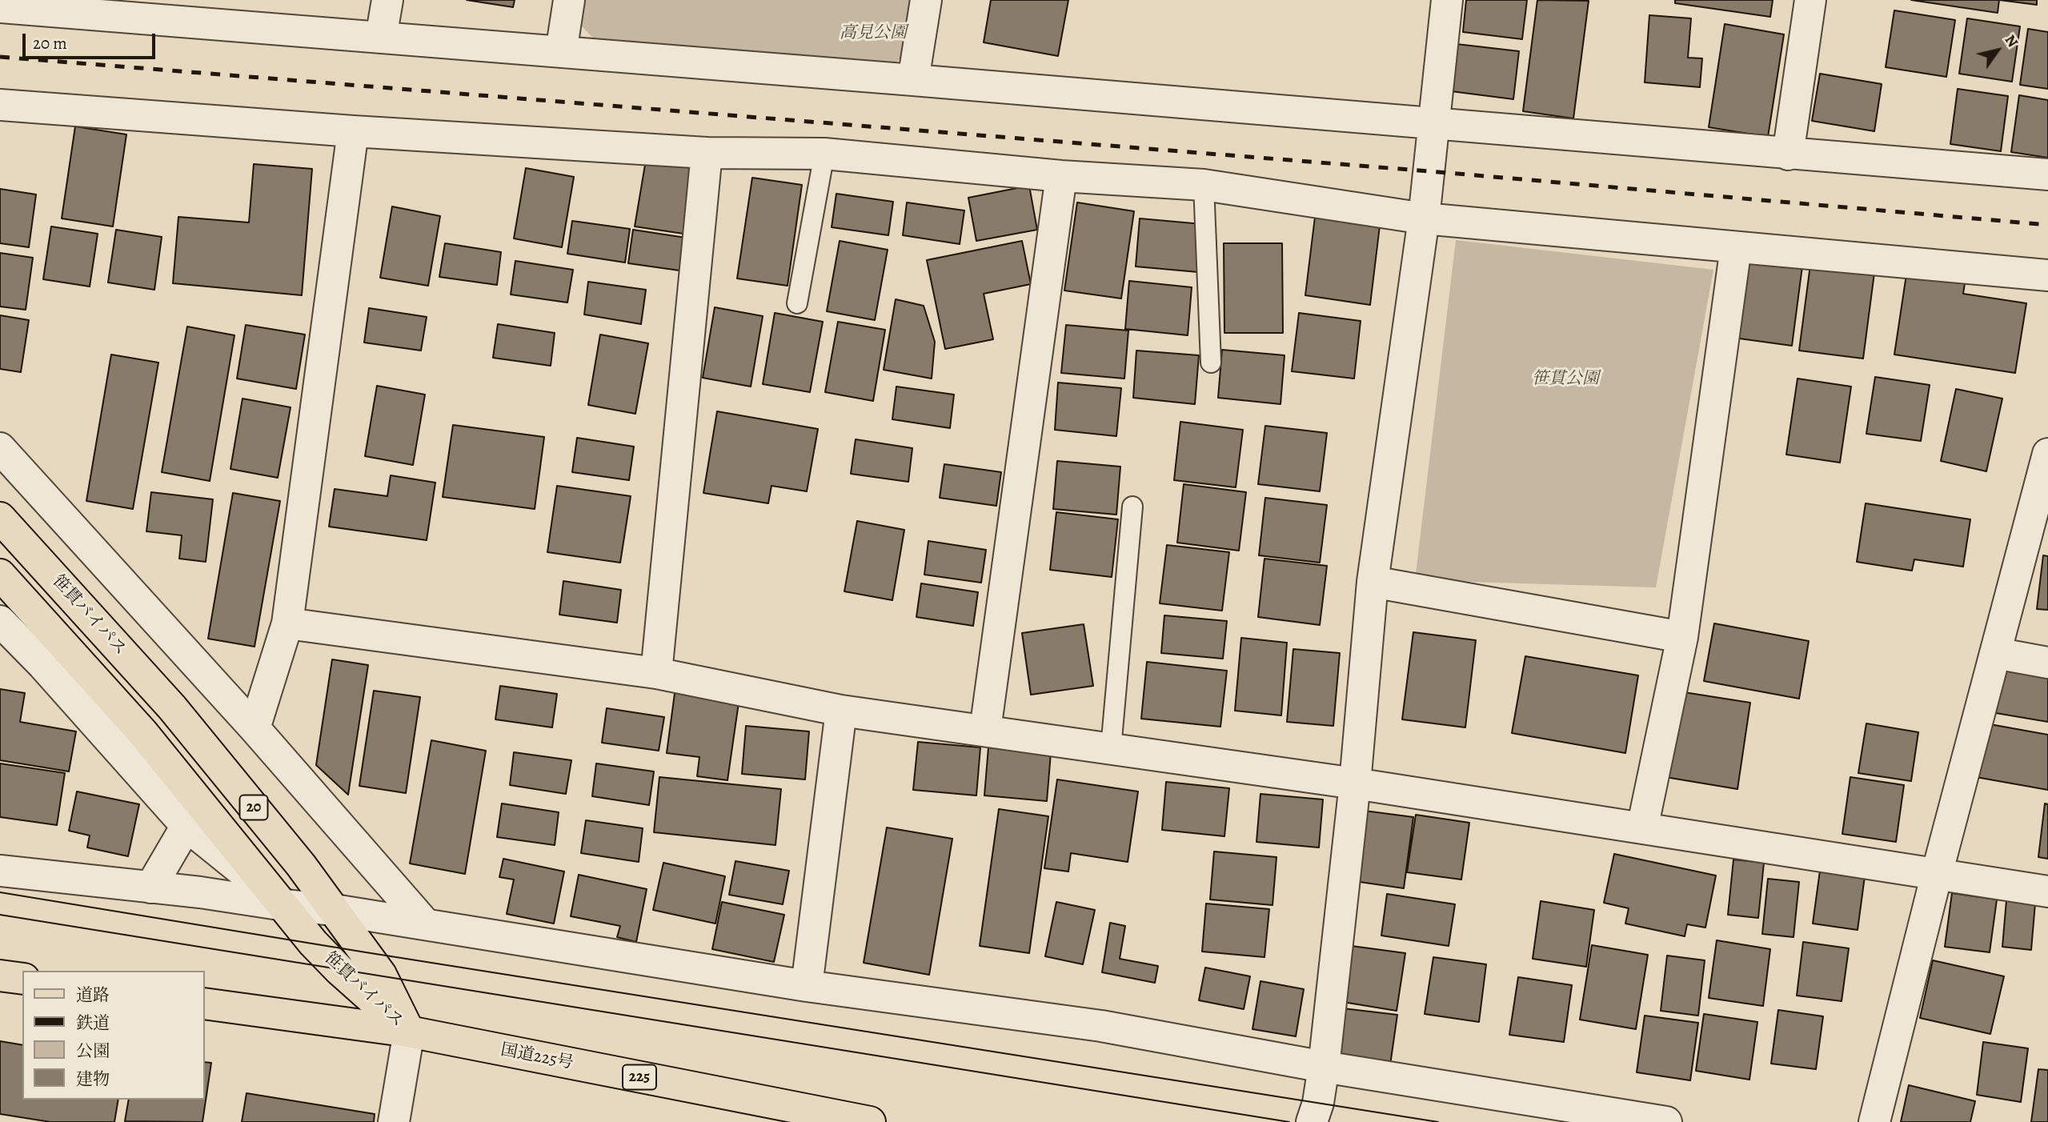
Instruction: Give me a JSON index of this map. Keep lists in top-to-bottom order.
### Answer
{
  "streets": {
    "main road": [
      "笹貫バイパス",
      "20",
      "国道225号",
      "225"
    ]
  },
  "crossings": [
    ["笹貫バイパス", "国道225号"]
  ],
  "parks": ["高見公園", "笹貫公園"],
  "legend": [
    "道路",
    "鉄道",
    "公園",
    "建物"
  ],
  "scale_bar": "20 m",
  "north": "top right"
}
